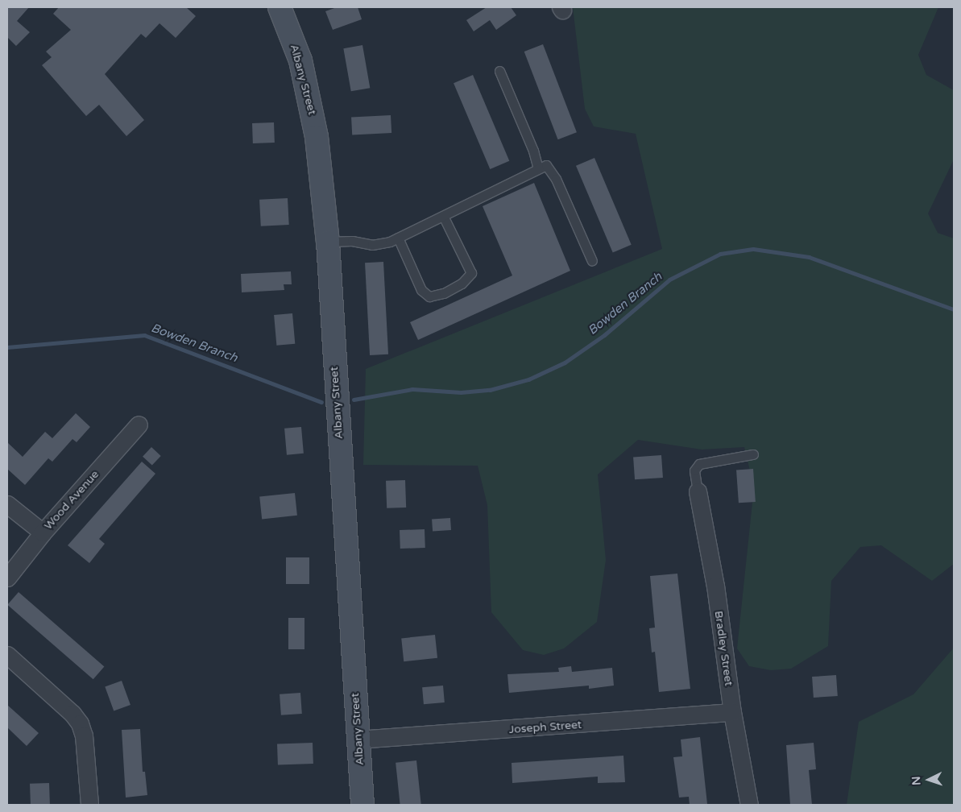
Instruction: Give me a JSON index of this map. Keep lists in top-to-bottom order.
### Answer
{
  "streets": {
    "street": [
      "Albany Street",
      "Wood Avenue",
      "Bradley Street",
      "Joseph Street"
    ]
  },
  "crossings": [
    ["Albany Street", "Joseph Street"],
    ["Bradley Street", "Joseph Street"]
  ],
  "water": ["Bowden Branch"],
  "north": "left"
}
